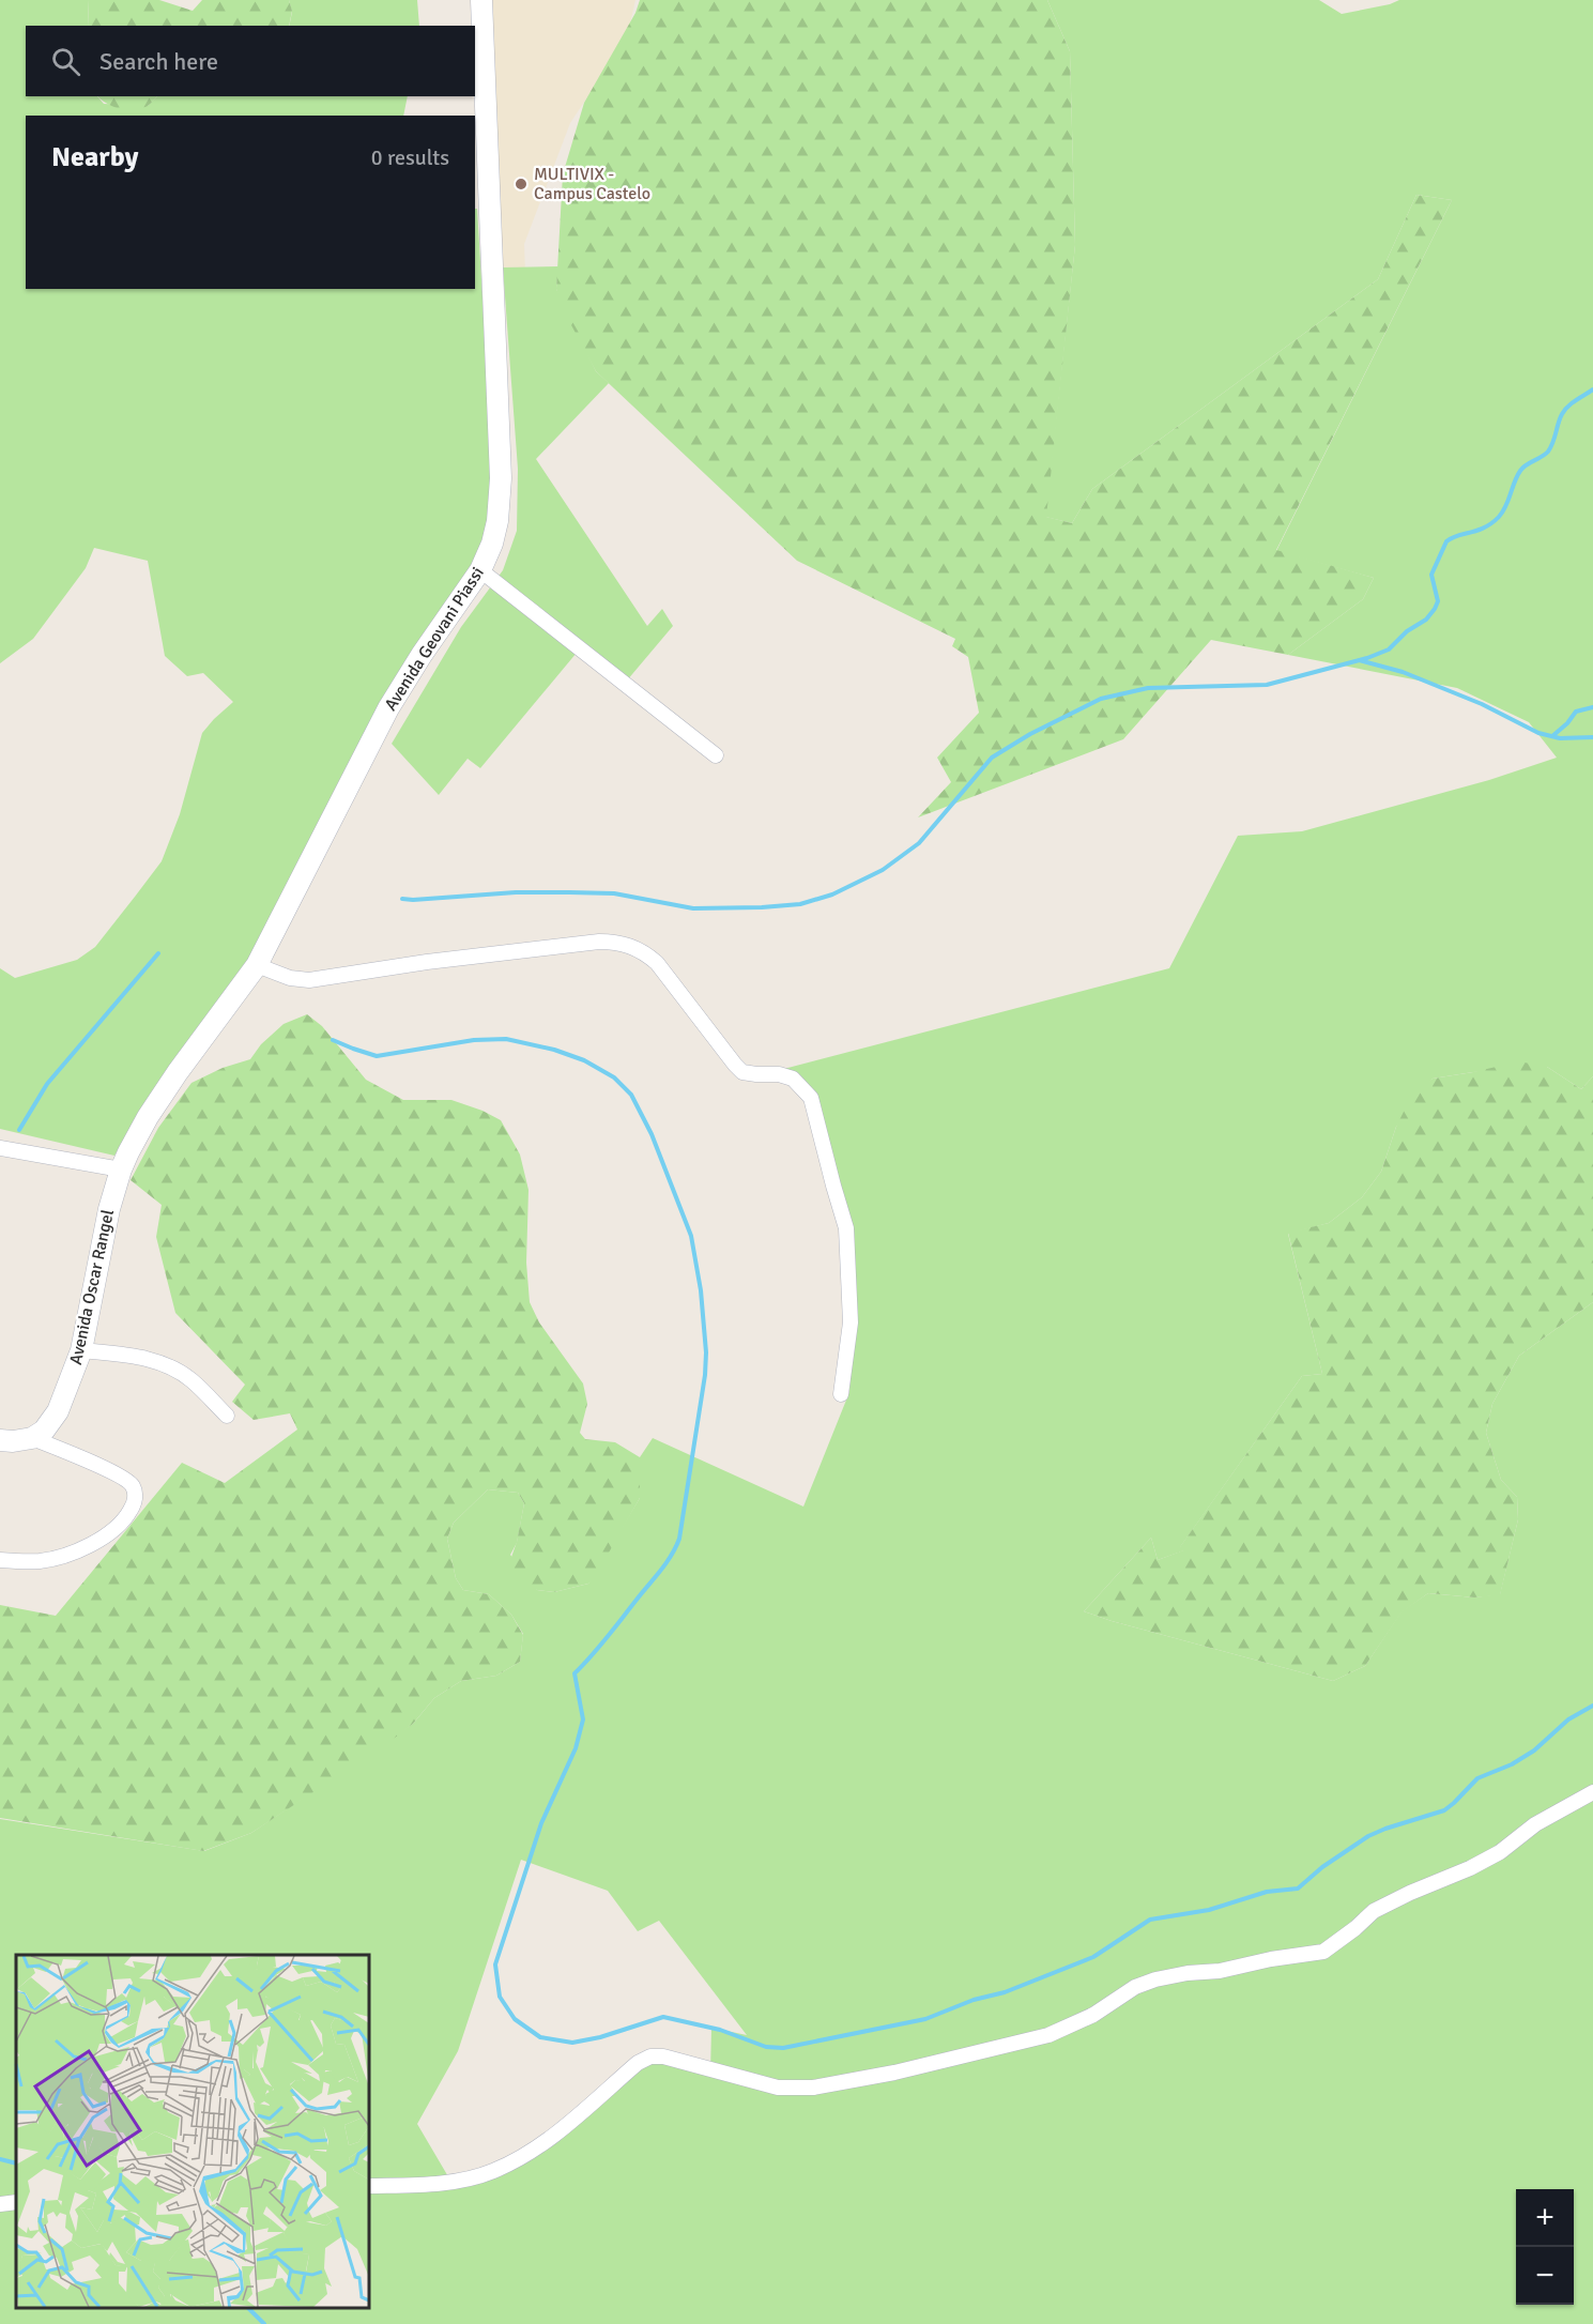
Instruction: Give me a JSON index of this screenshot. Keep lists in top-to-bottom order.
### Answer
{
  "streets": {
    "main road": ["Avenida Geovani Piassi", "Avenida Oscar Rangel"]
  },
  "crossings": [
    ["Avenida Geovani Piassi", "Avenida Oscar Rangel"]
  ],
  "places": ["MULTIVIX - Campus Castelo"],
  "page": {
    "search": "Search here",
    "heading": ["Nearby", "0 results"],
    "map_buttons": ["+", "−"]
  }
}
